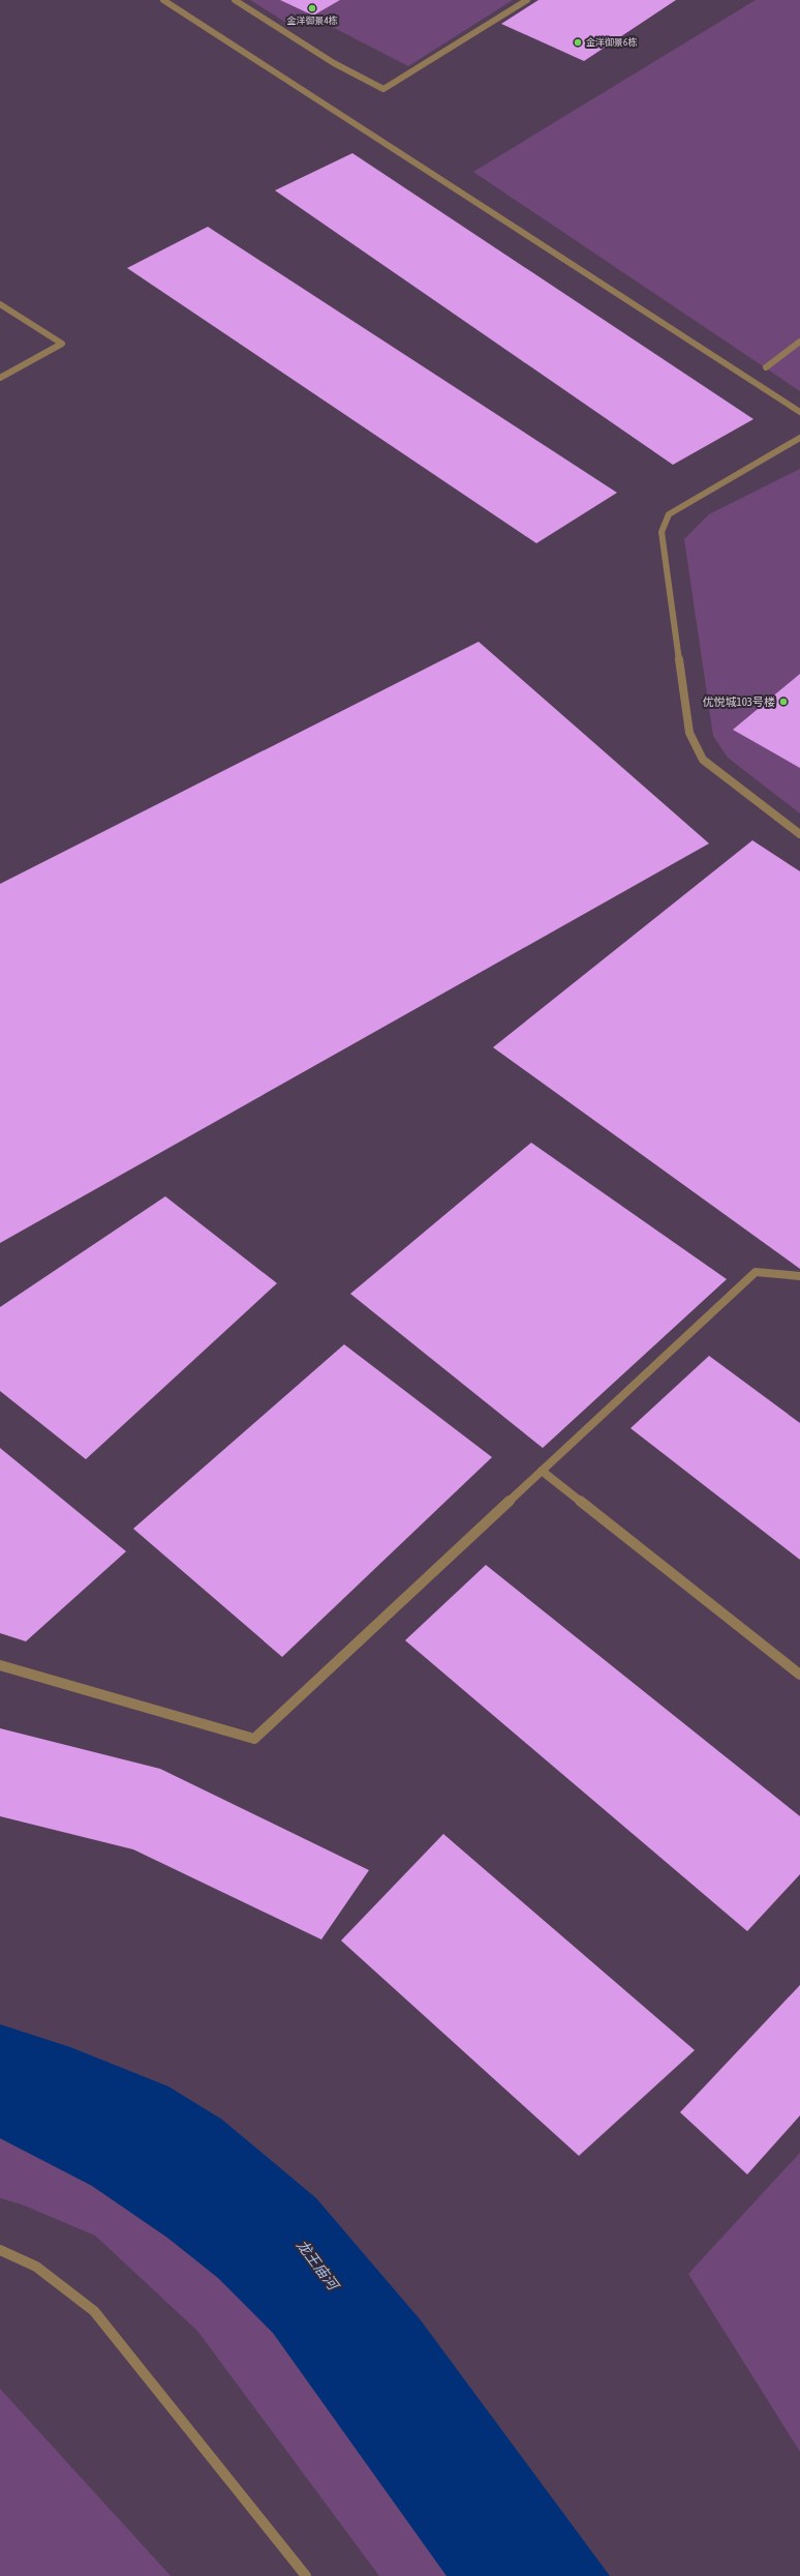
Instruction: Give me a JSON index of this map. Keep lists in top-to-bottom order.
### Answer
{
  "water": ["龙王庙河"],
  "places": ["金洋御景4栋", "金洋御景6栋", "优悦城103号楼"]
}
